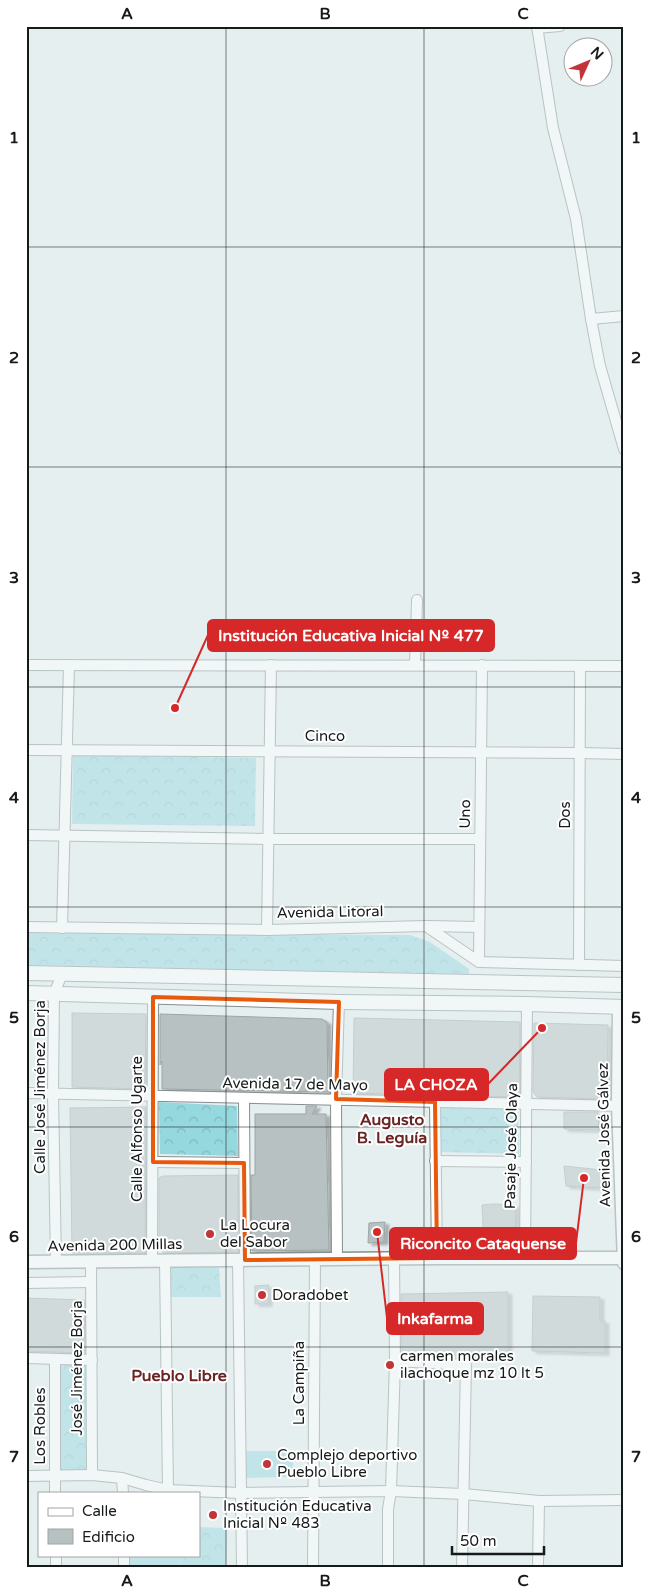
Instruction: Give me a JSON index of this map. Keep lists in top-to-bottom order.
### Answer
{
  "streets": {
    "street": [
      "Cinco",
      "Uno",
      "Dos",
      "Avenida Litoral",
      "Avenida 17 de Mayo",
      "Calle José Jiménez Borja",
      "Calle Alfonso Ugarte",
      "Avenida José Gálvez",
      "Pasaje José Olaya",
      "Avenida 200 Millas",
      "José Jiménez Borja",
      "La Campiña",
      "Los Robles"
    ]
  },
  "crossings": [
    ["Cinco", "Uno"],
    ["Cinco", "Dos"],
    ["Uno", "Avenida Litoral"],
    ["Avenida 17 de Mayo", "Calle José Jiménez Borja"],
    ["Avenida 17 de Mayo", "Calle Alfonso Ugarte"],
    ["Avenida 17 de Mayo", "Avenida José Gálvez"],
    ["Avenida 17 de Mayo", "Pasaje José Olaya"],
    ["Calle José Jiménez Borja", "Avenida 200 Millas"],
    ["Calle Alfonso Ugarte", "Avenida 200 Millas"],
    ["Avenida José Gálvez", "Avenida 200 Millas"],
    ["Pasaje José Olaya", "Avenida 200 Millas"],
    ["Avenida 200 Millas", "José Jiménez Borja"],
    ["Avenida 200 Millas", "La Campiña"]
  ],
  "districts": ["Augusto B. Leguía", "Pueblo Libre"],
  "places": [
    "Institución Educativa Inicial Nº 477",
    "LA CHOZA",
    "Riconcito Cataquense",
    "Inkafarma",
    "La Locura del Sabor",
    "Doradobet",
    "carmen morales ilachoque mz 10 lt 5",
    "Complejo deportivo Pueblo Libre",
    "Institución Educativa Inicial Nº 483"
  ],
  "legend": ["Calle", "Edificio"],
  "scale_bar": "50 m",
  "north": "top right",
  "grid": {
    "columns": ["A", "B", "C"],
    "rows": [
      "1",
      "2",
      "3",
      "4",
      "5",
      "6",
      "7"
    ]
  }
}
